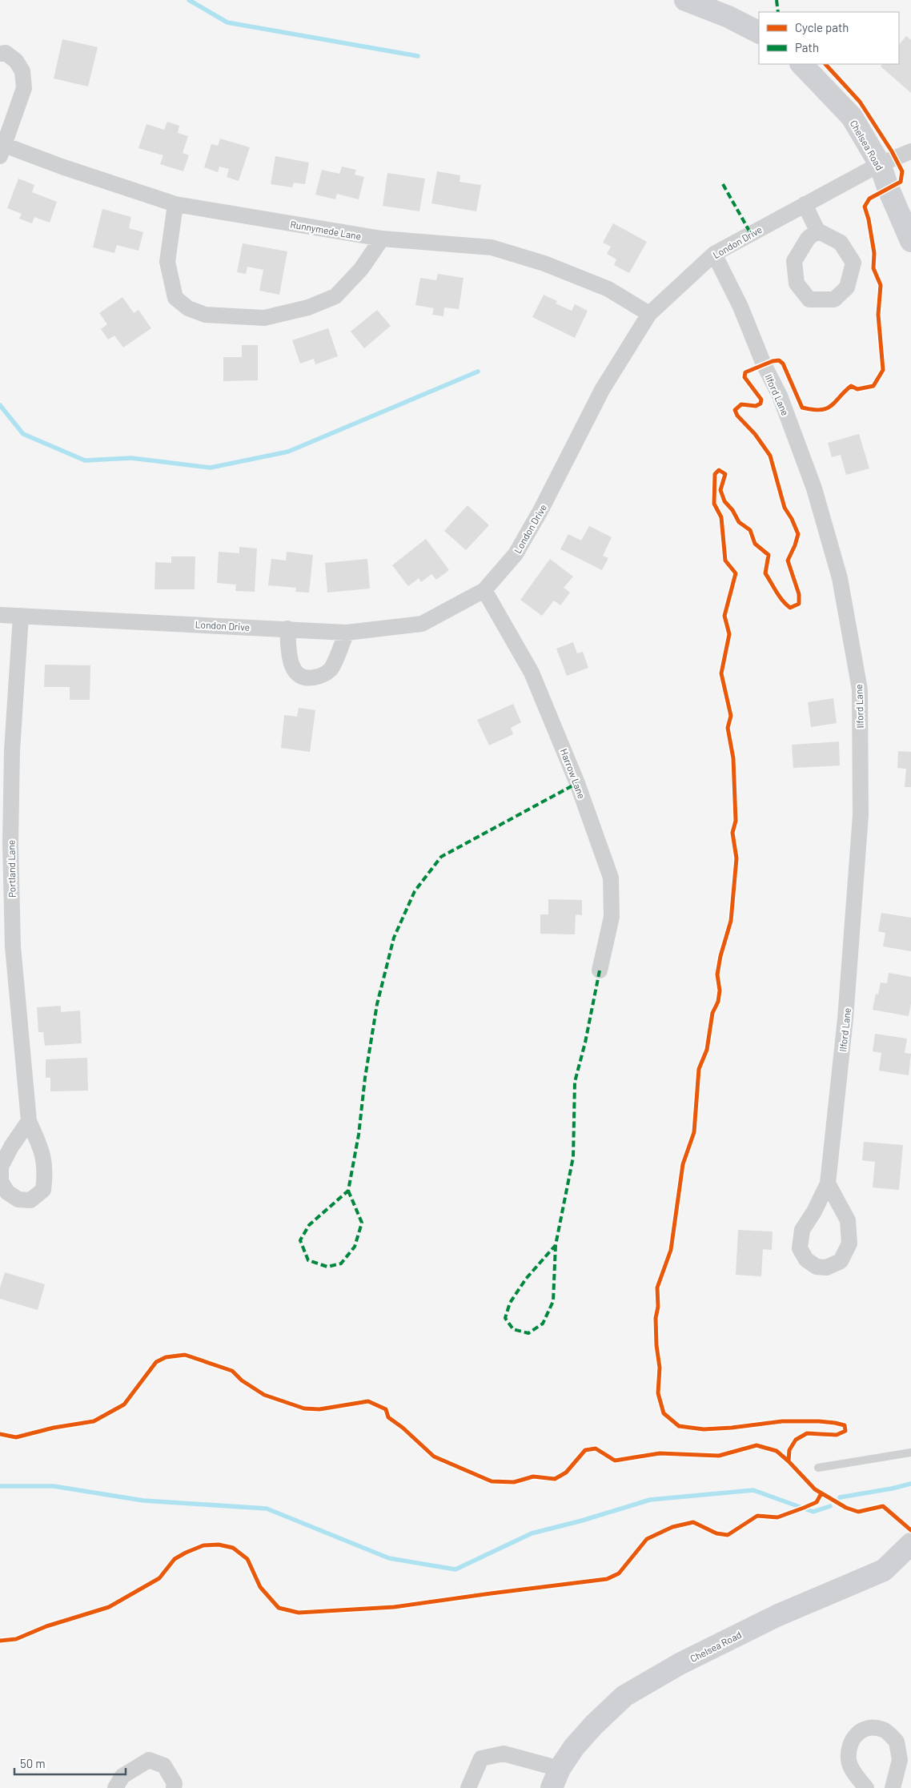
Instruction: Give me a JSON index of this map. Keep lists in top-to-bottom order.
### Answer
{
  "streets": {
    "street": [
      "Chelsea Road",
      "Runnymede Lane",
      "London Drive",
      "Ilford Lane",
      "Harrow Lane",
      "Portland Lane"
    ]
  },
  "crossings": [
    ["Chelsea Road", "London Drive"],
    ["Runnymede Lane", "London Drive"],
    ["London Drive", "Ilford Lane"],
    ["London Drive", "Harrow Lane"],
    ["London Drive", "Portland Lane"]
  ],
  "legend": ["Cycle path", "Path"],
  "scale_bar": "50 m"
}
